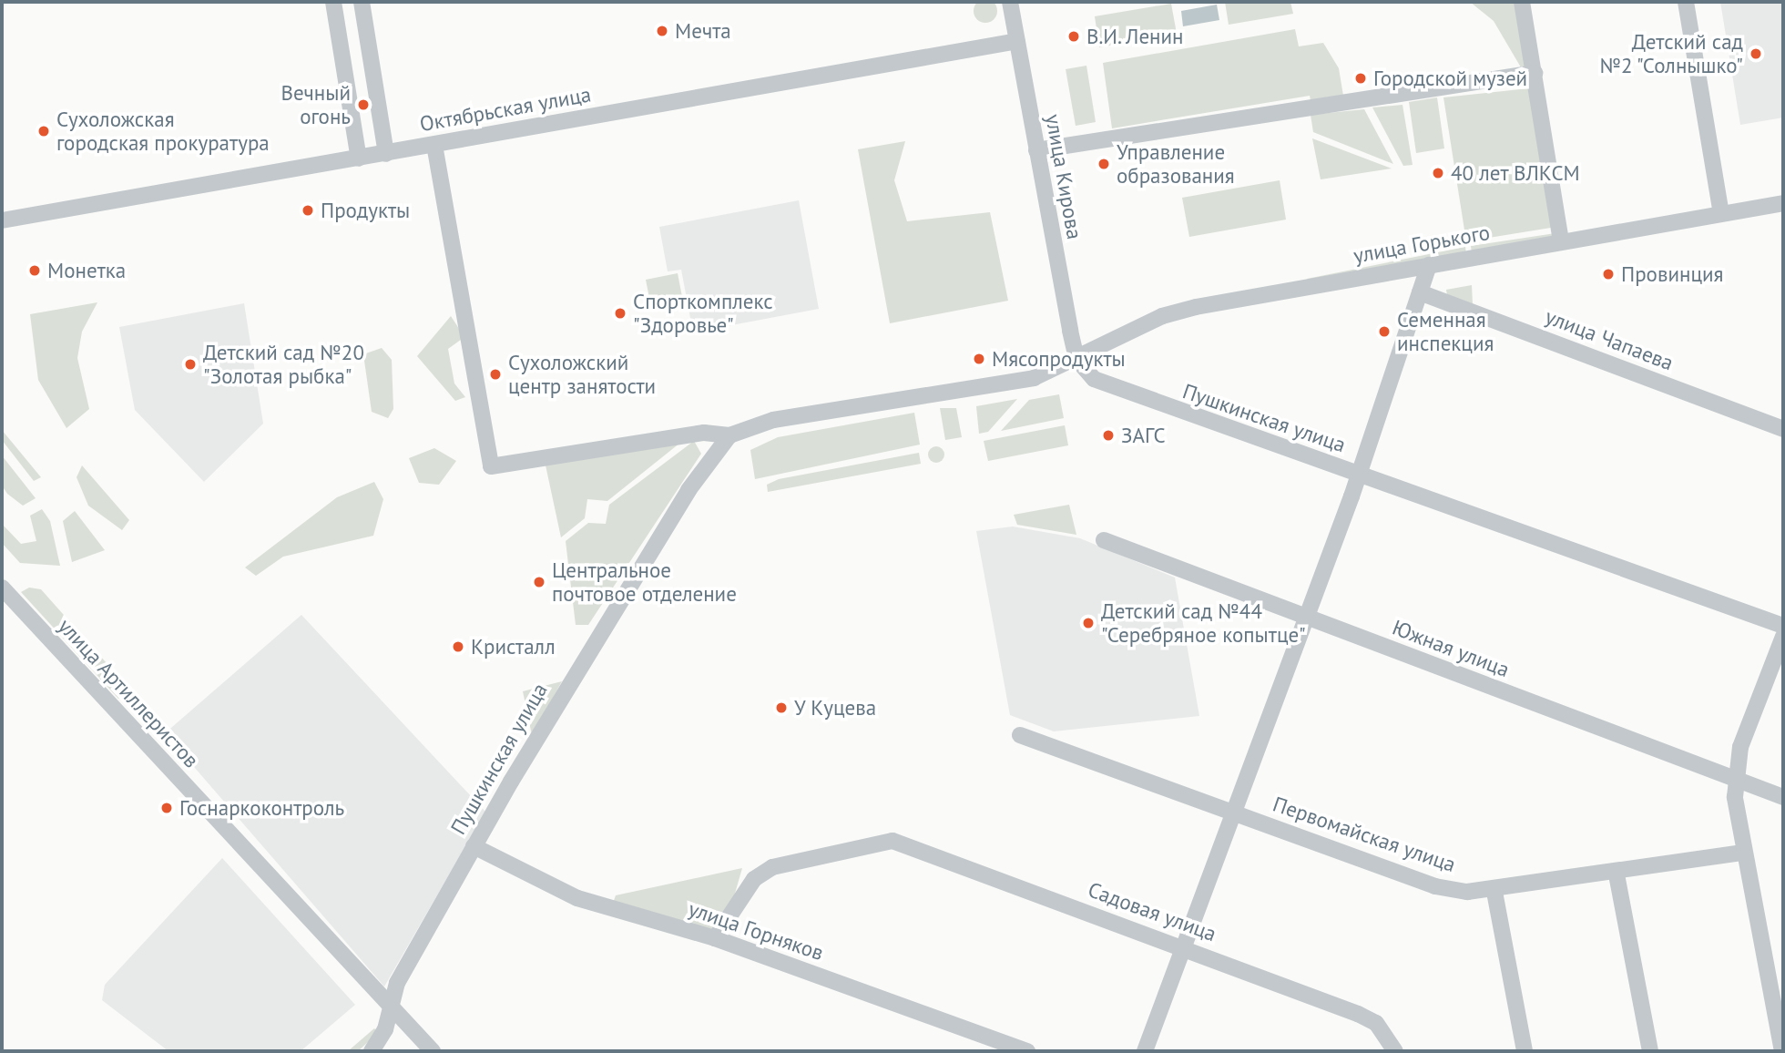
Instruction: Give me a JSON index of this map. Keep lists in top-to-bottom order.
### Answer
{
  "streets": {
    "street": [
      "Октябрьская улица",
      "улица Кирова",
      "улица Горького",
      "улица Чапаева",
      "Пушкинская улица",
      "Южная улица",
      "улица Артиллеристов",
      "Первомайская улица",
      "Садовая улица",
      "улица Горняков"
    ]
  },
  "crossings": [
    ["Октябрьская улица", "улица Кирова"],
    ["улица Кирова", "улица Горького"],
    ["улица Кирова", "Пушкинская улица"],
    ["улица Горького", "Пушкинская улица"],
    ["Пушкинская улица", "улица Артиллеристов"],
    ["Пушкинская улица", "улица Горняков"],
    ["Садовая улица", "улица Горняков"]
  ],
  "places": [
    "Мечта",
    "В.И. Ленин",
    "Детский сад №2 \"Солнышко\"",
    "Городской музей",
    "Вечный огонь",
    "Сухоложская городская прокуратура",
    "Управление образования",
    "40 лет ВЛКСМ",
    "Продукты",
    "Монетка",
    "Провинция",
    "Спорткомплекс \"Здоровье\"",
    "Семенная инспекция",
    "Мясопродукты",
    "Детский сад №20 \"Золотая рыбка\"",
    "Сухоложский центр занятости",
    "ЗАГС",
    "Центральное почтовое отделение",
    "Детский сад №44 \"Серебряное копытце\"",
    "Кристалл",
    "У Куцева",
    "Госнаркоконтроль"
  ]
}
